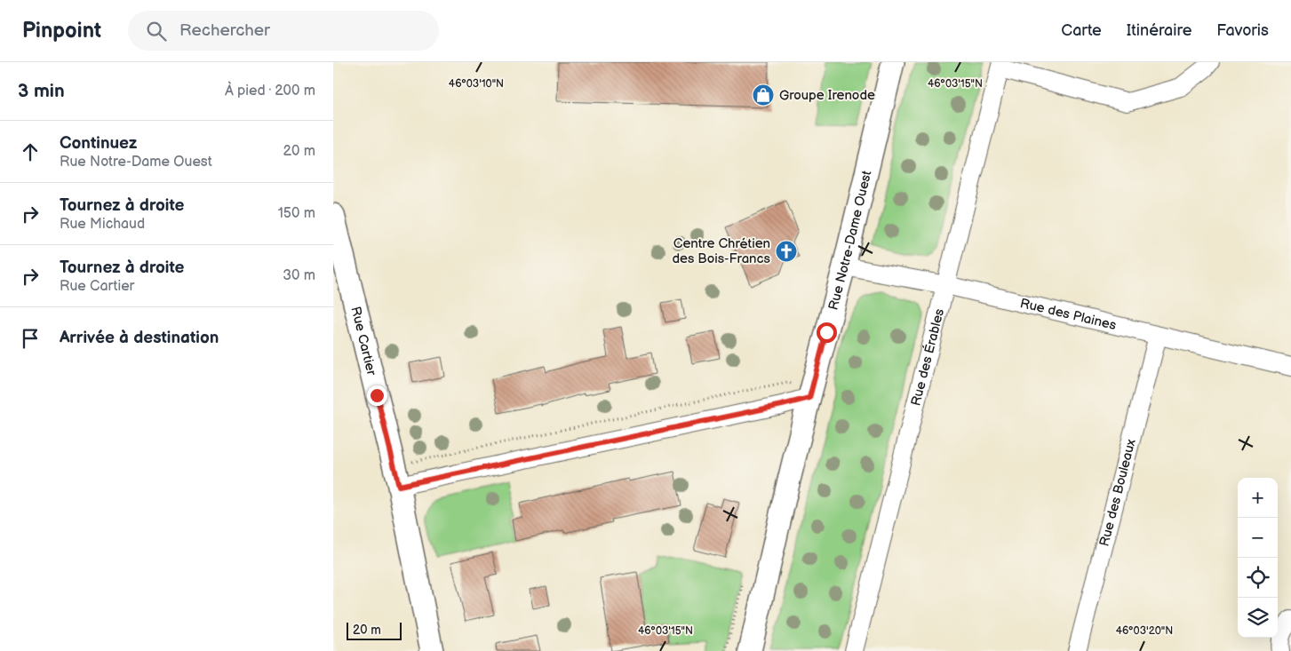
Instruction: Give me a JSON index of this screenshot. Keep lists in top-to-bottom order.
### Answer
{
  "streets": {
    "street": [
      "Rue Notre-Dame Ouest",
      "Rue des Plaines",
      "Rue Cartier",
      "Rue des Érables",
      "Rue des Bouleaux"
    ]
  },
  "crossings": [
    ["Rue Notre-Dame Ouest", "Rue des Plaines"],
    ["Rue des Plaines", "Rue des Érables"],
    ["Rue des Plaines", "Rue des Bouleaux"]
  ],
  "places": {
    "shop": ["Groupe Irenode"],
    "church": ["Centre Chrétien des Bois-Francs"]
  },
  "scale_bar": "20 m",
  "page": {
    "header": "Pinpoint",
    "search": "Rechercher",
    "nav": ["Carte", "Itinéraire", "Favoris"],
    "heading": ["3 min", "À pied · 200 m"],
    "list": [
      ["Continuez", "Rue Notre-Dame Ouest", "20 m"],
      ["Tournez à droite", "Rue Michaud", "150 m"],
      ["Tournez à droite", "Rue Cartier", "30 m"],
      "Arrivée à destination"
    ],
    "map_buttons": ["+", "−"],
    "scale": "20 m"
  },
  "coordinates": ["46°03'10\"N", "46°03'15\"N", "46°03'20\"N"]
}
